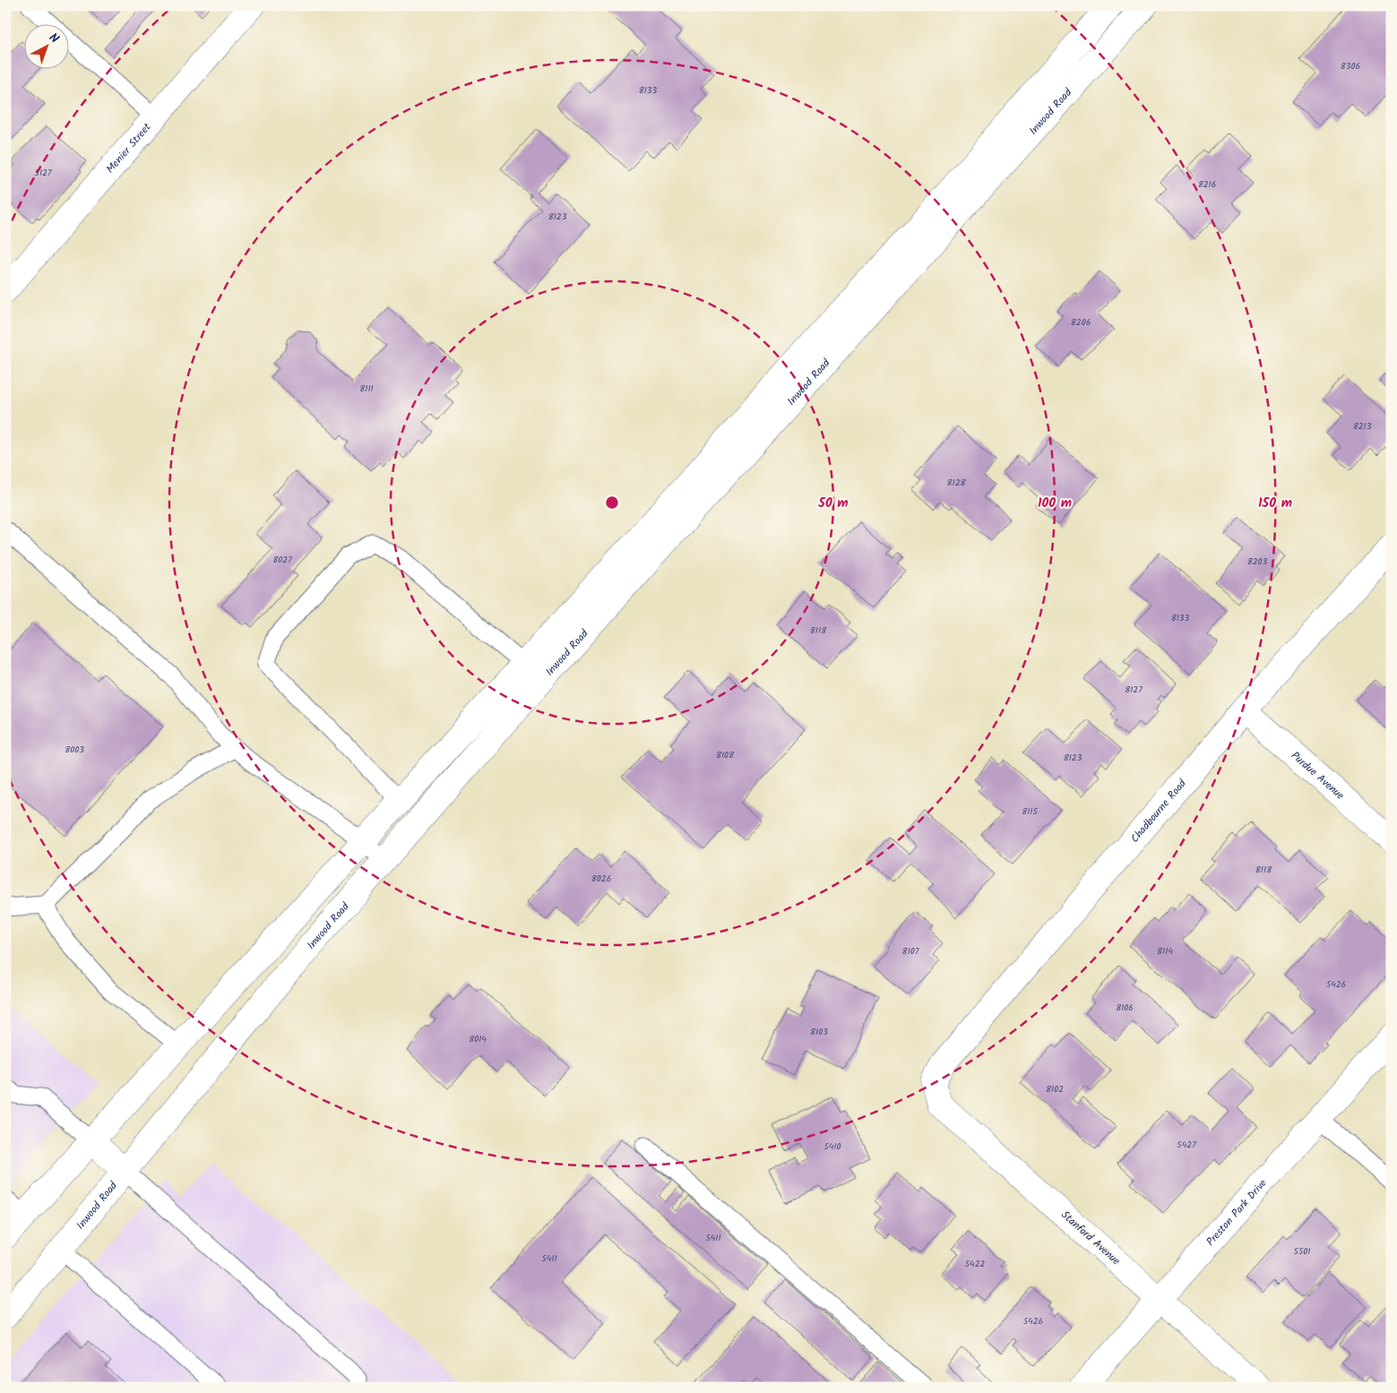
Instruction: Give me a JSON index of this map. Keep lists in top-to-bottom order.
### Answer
{
  "streets": {
    "main road": [
      "Inwood Road",
      "Menier Street",
      "Purdue Avenue",
      "Chadbourne Road",
      "Preston Park Drive",
      "Stanford Avenue"
    ]
  },
  "crossings": [
    ["Purdue Avenue", "Chadbourne Road"],
    ["Chadbourne Road", "Stanford Avenue"],
    ["Preston Park Drive", "Stanford Avenue"]
  ],
  "house_numbers": [
    "8306",
    "8133",
    "5127",
    "8216",
    "8123",
    "8206",
    "8111",
    "8213",
    "8128",
    "8027",
    "8203",
    "8133",
    "8118",
    "8127",
    "8003",
    "8108",
    "8123",
    "8115",
    "8118",
    "8026",
    "8107",
    "8114",
    "5426",
    "8106",
    "8103",
    "8014",
    "8102",
    "5427",
    "5410",
    "5411",
    "5501",
    "5411",
    "5422",
    "5426"
  ],
  "north": "top right",
  "rings": ["50 m", "100 m", "150 m"]
}
